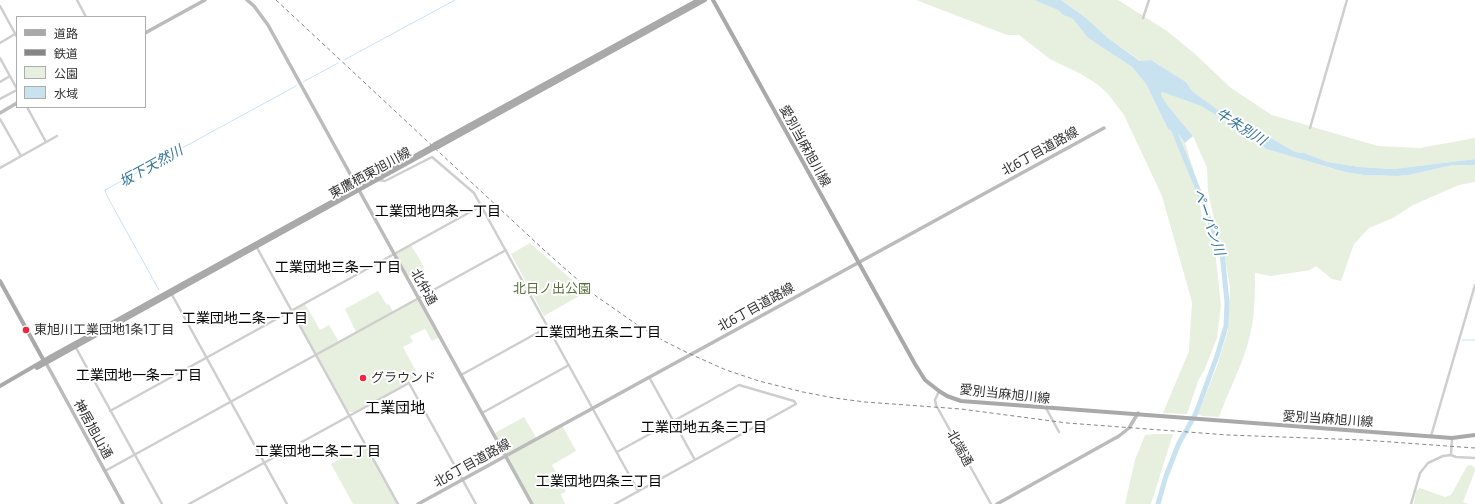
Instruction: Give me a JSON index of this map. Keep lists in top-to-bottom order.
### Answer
{
  "streets": {
    "main road": ["愛別当麻旭川線", "東鷹栖東旭川線"],
    "street": [
      "北6丁目道路線",
      "北仲通",
      "神居旭山通",
      "北端通"
    ]
  },
  "crossings": [
    ["愛別当麻旭川線", "北6丁目道路線"],
    ["愛別当麻旭川線", "北端通"],
    ["北6丁目道路線", "北仲通"],
    ["東鷹栖東旭川線", "北仲通"],
    ["東鷹栖東旭川線", "神居旭山通"]
  ],
  "districts": [
    "工業団地四条一丁目",
    "工業団地三条一丁目",
    "工業団地二条一丁目",
    "工業団地五条二丁目",
    "工業団地一条一丁目",
    "工業団地",
    "工業団地五条三丁目",
    "工業団地二条二丁目",
    "工業団地四条三丁目"
  ],
  "water": ["牛朱別川", "坂下天然川", "ペーパン川"],
  "parks": ["北日ノ出公園"],
  "places": ["東旭川工業団地1条1丁目", "グラウンド"],
  "legend": [
    "道路",
    "鉄道",
    "公園",
    "水域"
  ]
}
